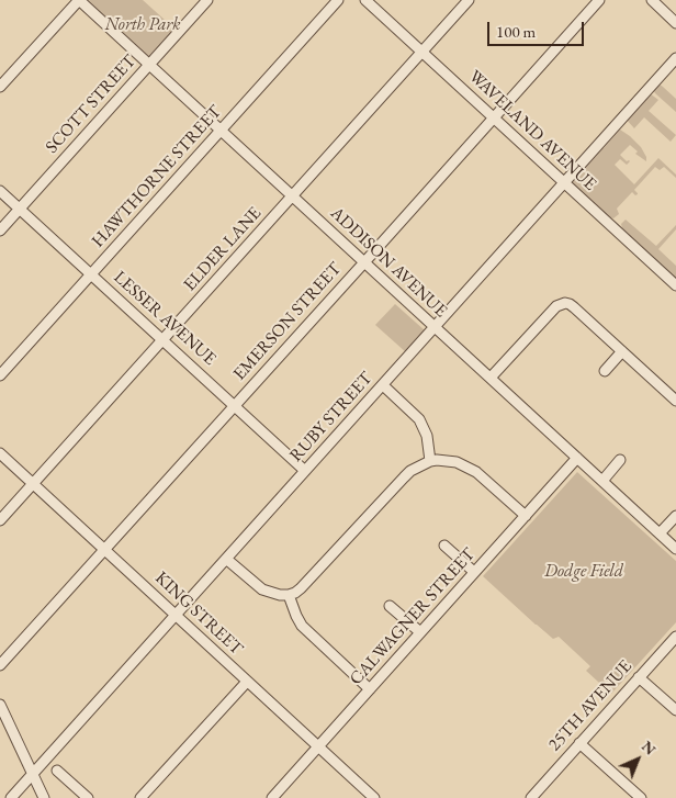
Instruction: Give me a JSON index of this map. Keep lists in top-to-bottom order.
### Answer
{
  "streets": {
    "street": [
      "SCOTT STREET",
      "WAVELAND AVENUE",
      "HAWTHORNE STREET",
      "ELDER LANE",
      "ADDISON AVENUE",
      "LESSER AVENUE",
      "EMERSON STREET",
      "RUBY STREET",
      "KING STREET",
      "CALWAGNER STREET",
      "25TH AVENUE"
    ]
  },
  "crossings": [
    ["SCOTT STREET", "ADDISON AVENUE"],
    ["SCOTT STREET", "LESSER AVENUE"],
    ["WAVELAND AVENUE", "ELDER LANE"],
    ["WAVELAND AVENUE", "EMERSON STREET"],
    ["WAVELAND AVENUE", "RUBY STREET"],
    ["HAWTHORNE STREET", "ADDISON AVENUE"],
    ["HAWTHORNE STREET", "LESSER AVENUE"],
    ["ELDER LANE", "ADDISON AVENUE"],
    ["ELDER LANE", "LESSER AVENUE"],
    ["ELDER LANE", "KING STREET"],
    ["ADDISON AVENUE", "EMERSON STREET"],
    ["ADDISON AVENUE", "RUBY STREET"],
    ["ADDISON AVENUE", "CALWAGNER STREET"],
    ["LESSER AVENUE", "EMERSON STREET"],
    ["LESSER AVENUE", "RUBY STREET"],
    ["EMERSON STREET", "KING STREET"],
    ["RUBY STREET", "KING STREET"],
    ["KING STREET", "CALWAGNER STREET"]
  ],
  "parks": ["North Park", "Dodge Field"],
  "scale_bar": "100 m",
  "north": "top right"
}
